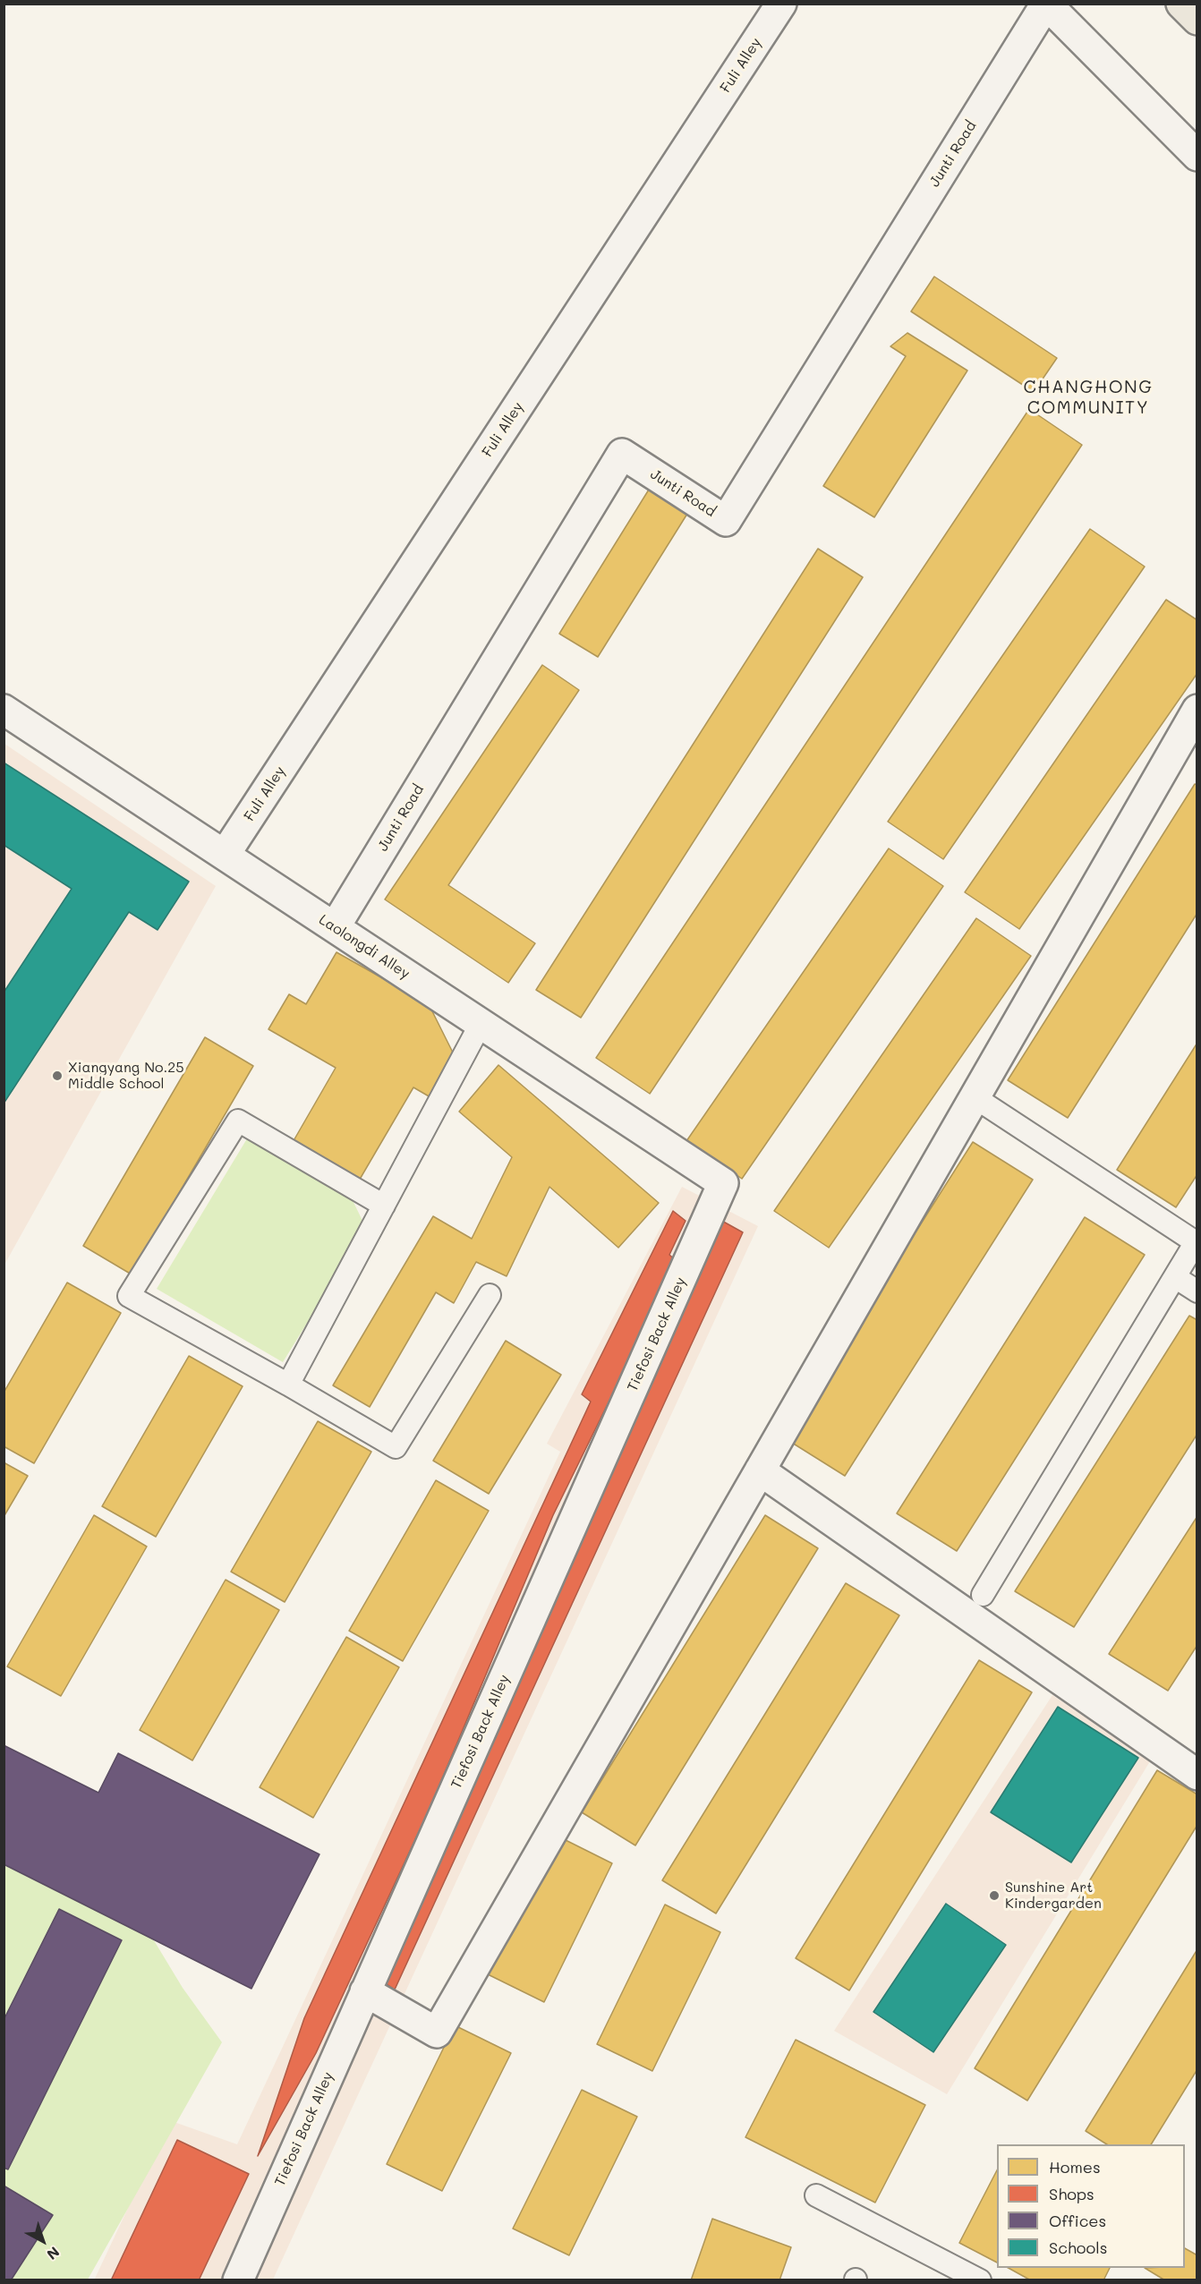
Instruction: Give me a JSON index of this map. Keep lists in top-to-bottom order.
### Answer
{
  "streets": {
    "street": [
      "Fuli Alley",
      "Junti Road",
      "Laolongdi Alley",
      "Tiefosi Back Alley"
    ]
  },
  "crossings": [
    ["Fuli Alley", "Laolongdi Alley"],
    ["Junti Road", "Laolongdi Alley"],
    ["Laolongdi Alley", "Tiefosi Back Alley"]
  ],
  "districts": ["CHANGHONG COMMUNITY"],
  "places": ["Xiangyang No.25 Middle School", "Sunshine Art Kindergarden"],
  "legend": [
    "Homes",
    "Shops",
    "Offices",
    "Schools"
  ],
  "north": "bottom right"
}
